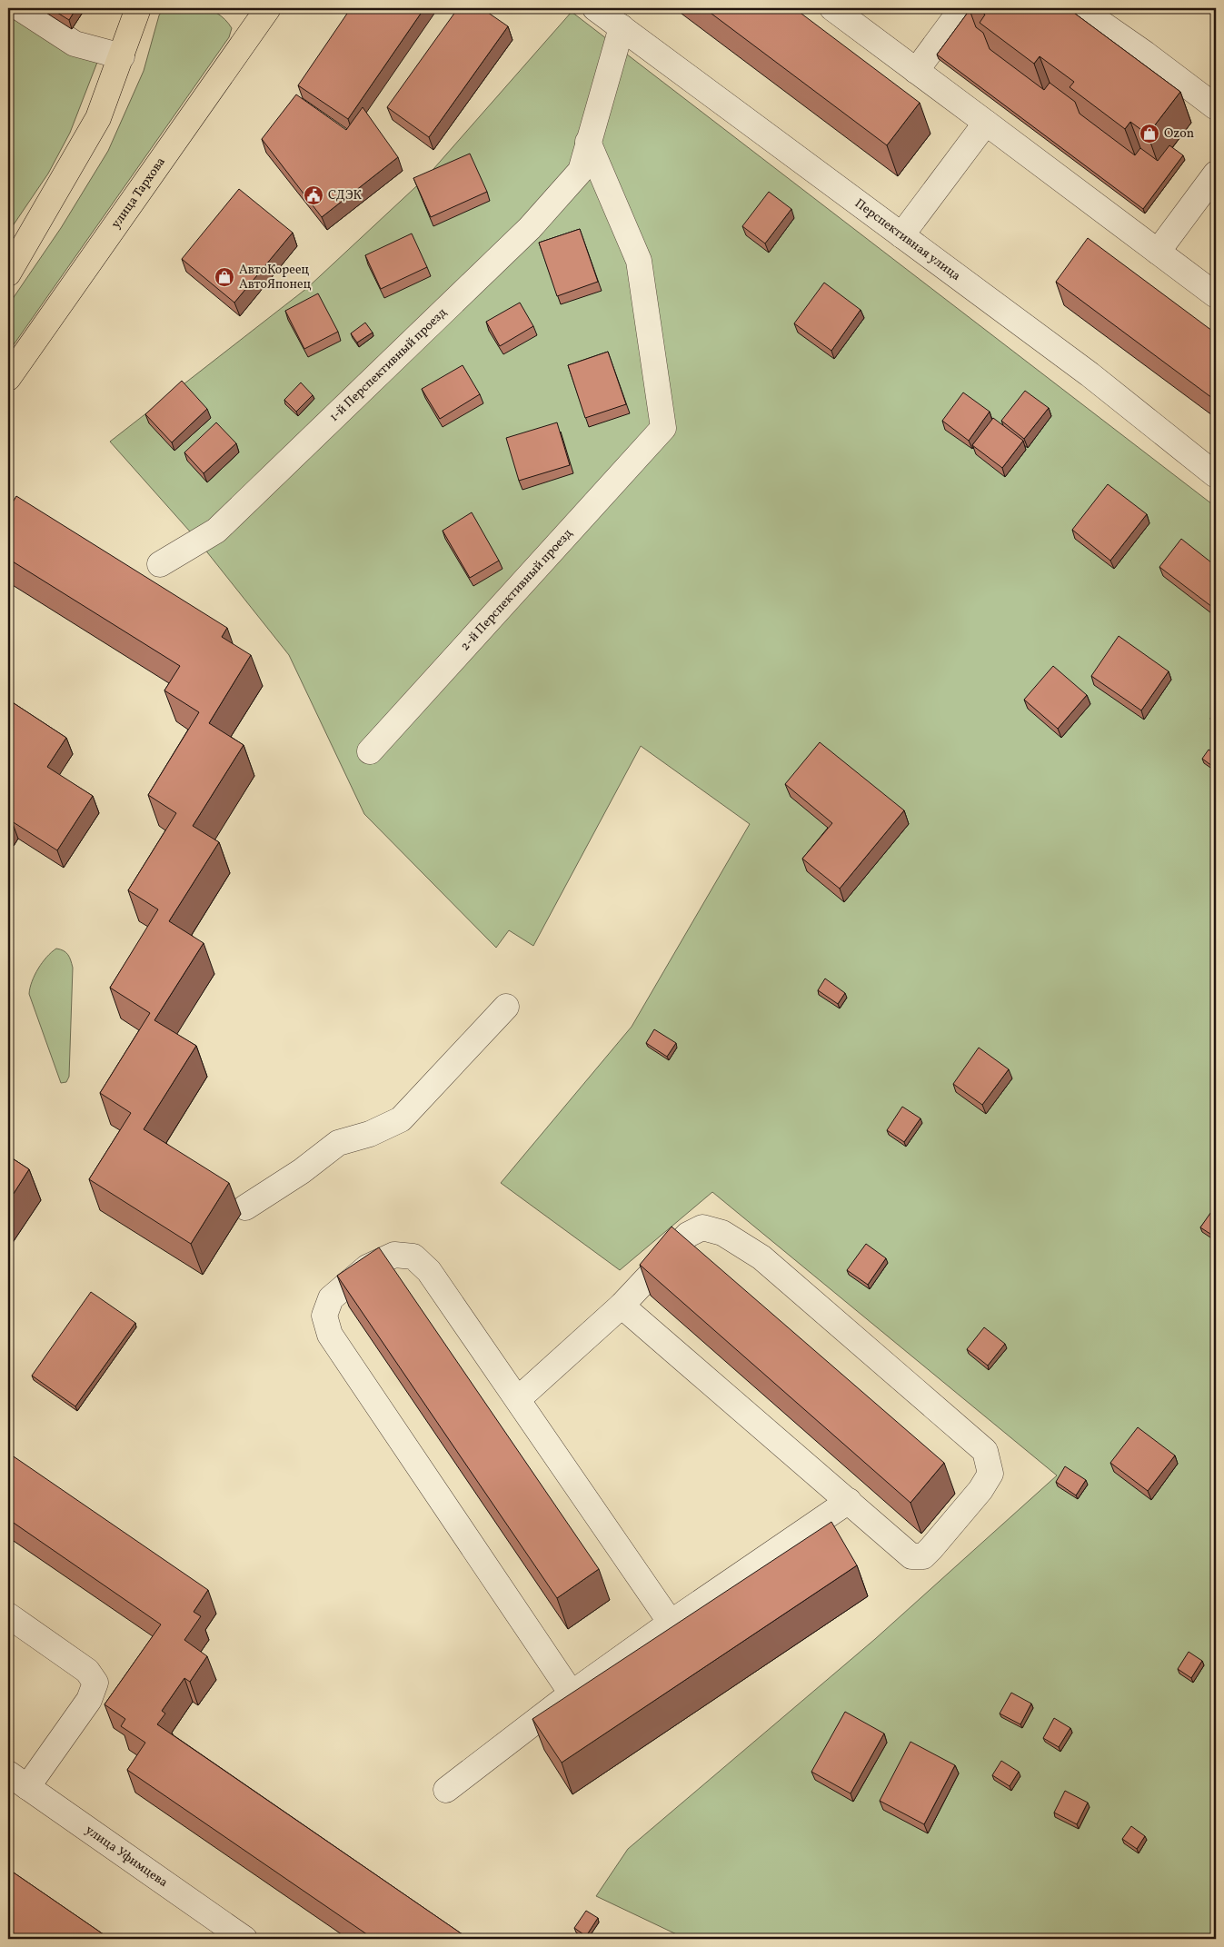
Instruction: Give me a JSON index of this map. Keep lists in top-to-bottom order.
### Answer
{
  "streets": {
    "main road": ["улица Тархова"],
    "street": [
      "Перспективная улица",
      "1-й Перспективный проезд",
      "2-й Перспективный проезд",
      "улица Уфимцева"
    ]
  },
  "crossings": [
    ["Перспективная улица", "1-й Перспективный проезд"],
    ["1-й Перспективный проезд", "2-й Перспективный проезд"]
  ],
  "places": {
    "shop": ["Ozon", "АвтоКореец АвтоЯпонец"],
    "public building": ["СДЭК"]
  }
}
